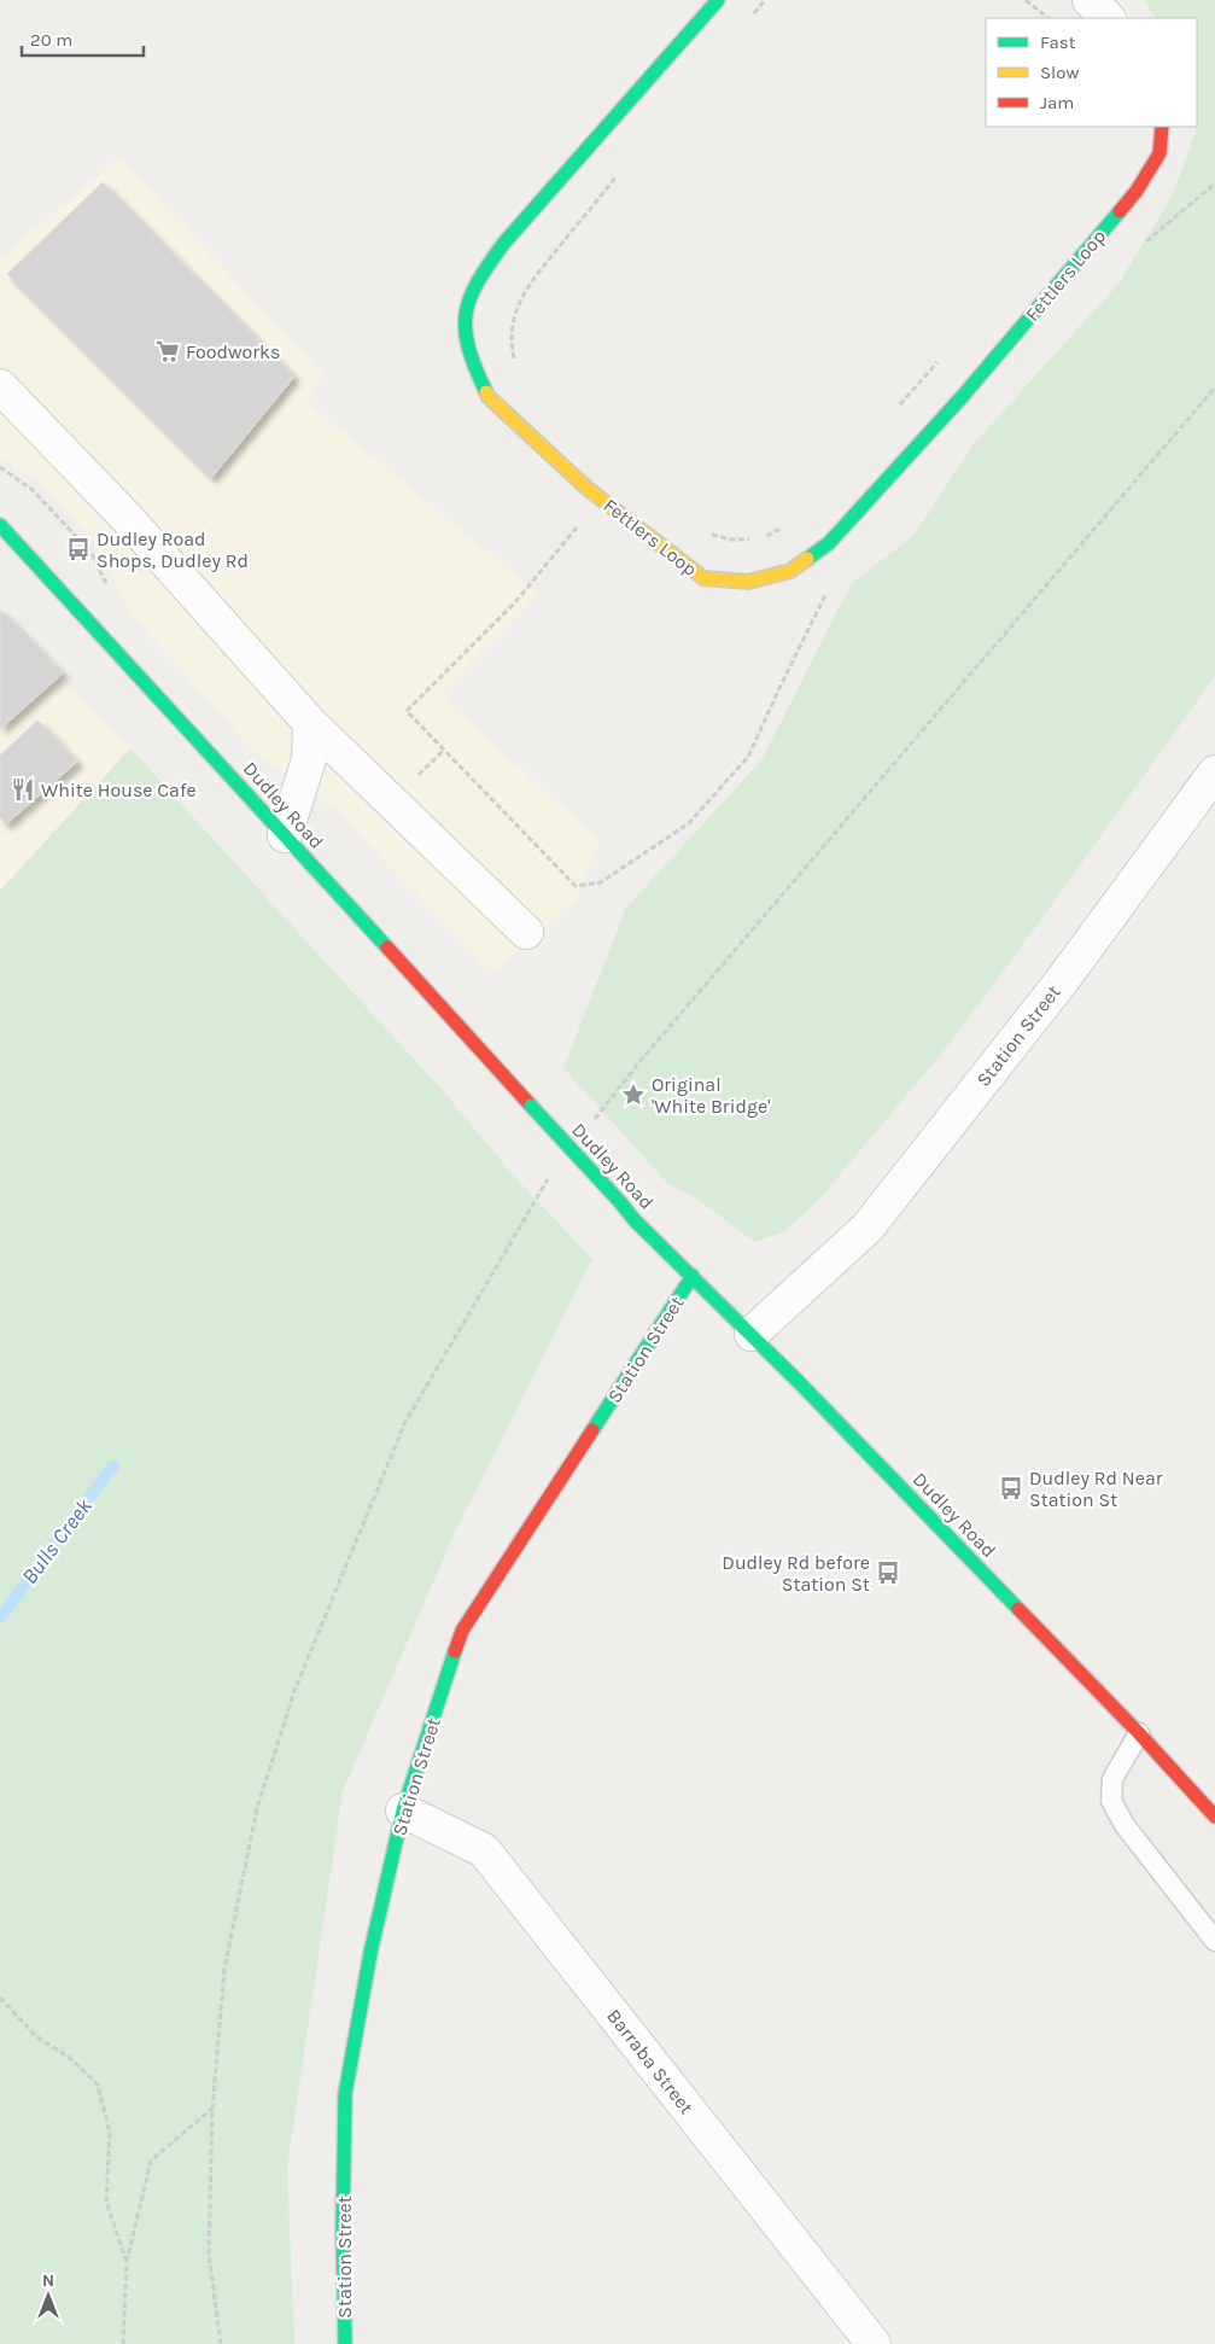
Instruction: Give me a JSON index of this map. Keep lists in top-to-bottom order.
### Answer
{
  "streets": {
    "street": [
      "Fettlers Loop",
      "Dudley Road",
      "Station Street",
      "Barraba Street"
    ]
  },
  "crossings": [
    ["Dudley Road", "Station Street"],
    ["Station Street", "Barraba Street"]
  ],
  "water": ["Bulls Creek"],
  "places": {
    "supermarket": ["Foodworks"],
    "bus stop": ["Dudley Road Shops, Dudley Rd", "Dudley Rd Near Station St", "Dudley Rd before Station St"],
    "restaurant": ["White House Cafe"],
    "place": ["Original 'White Bridge'"]
  },
  "legend": ["Fast", "Slow", "Jam"],
  "scale_bar": "20 m",
  "north": "top"
}
